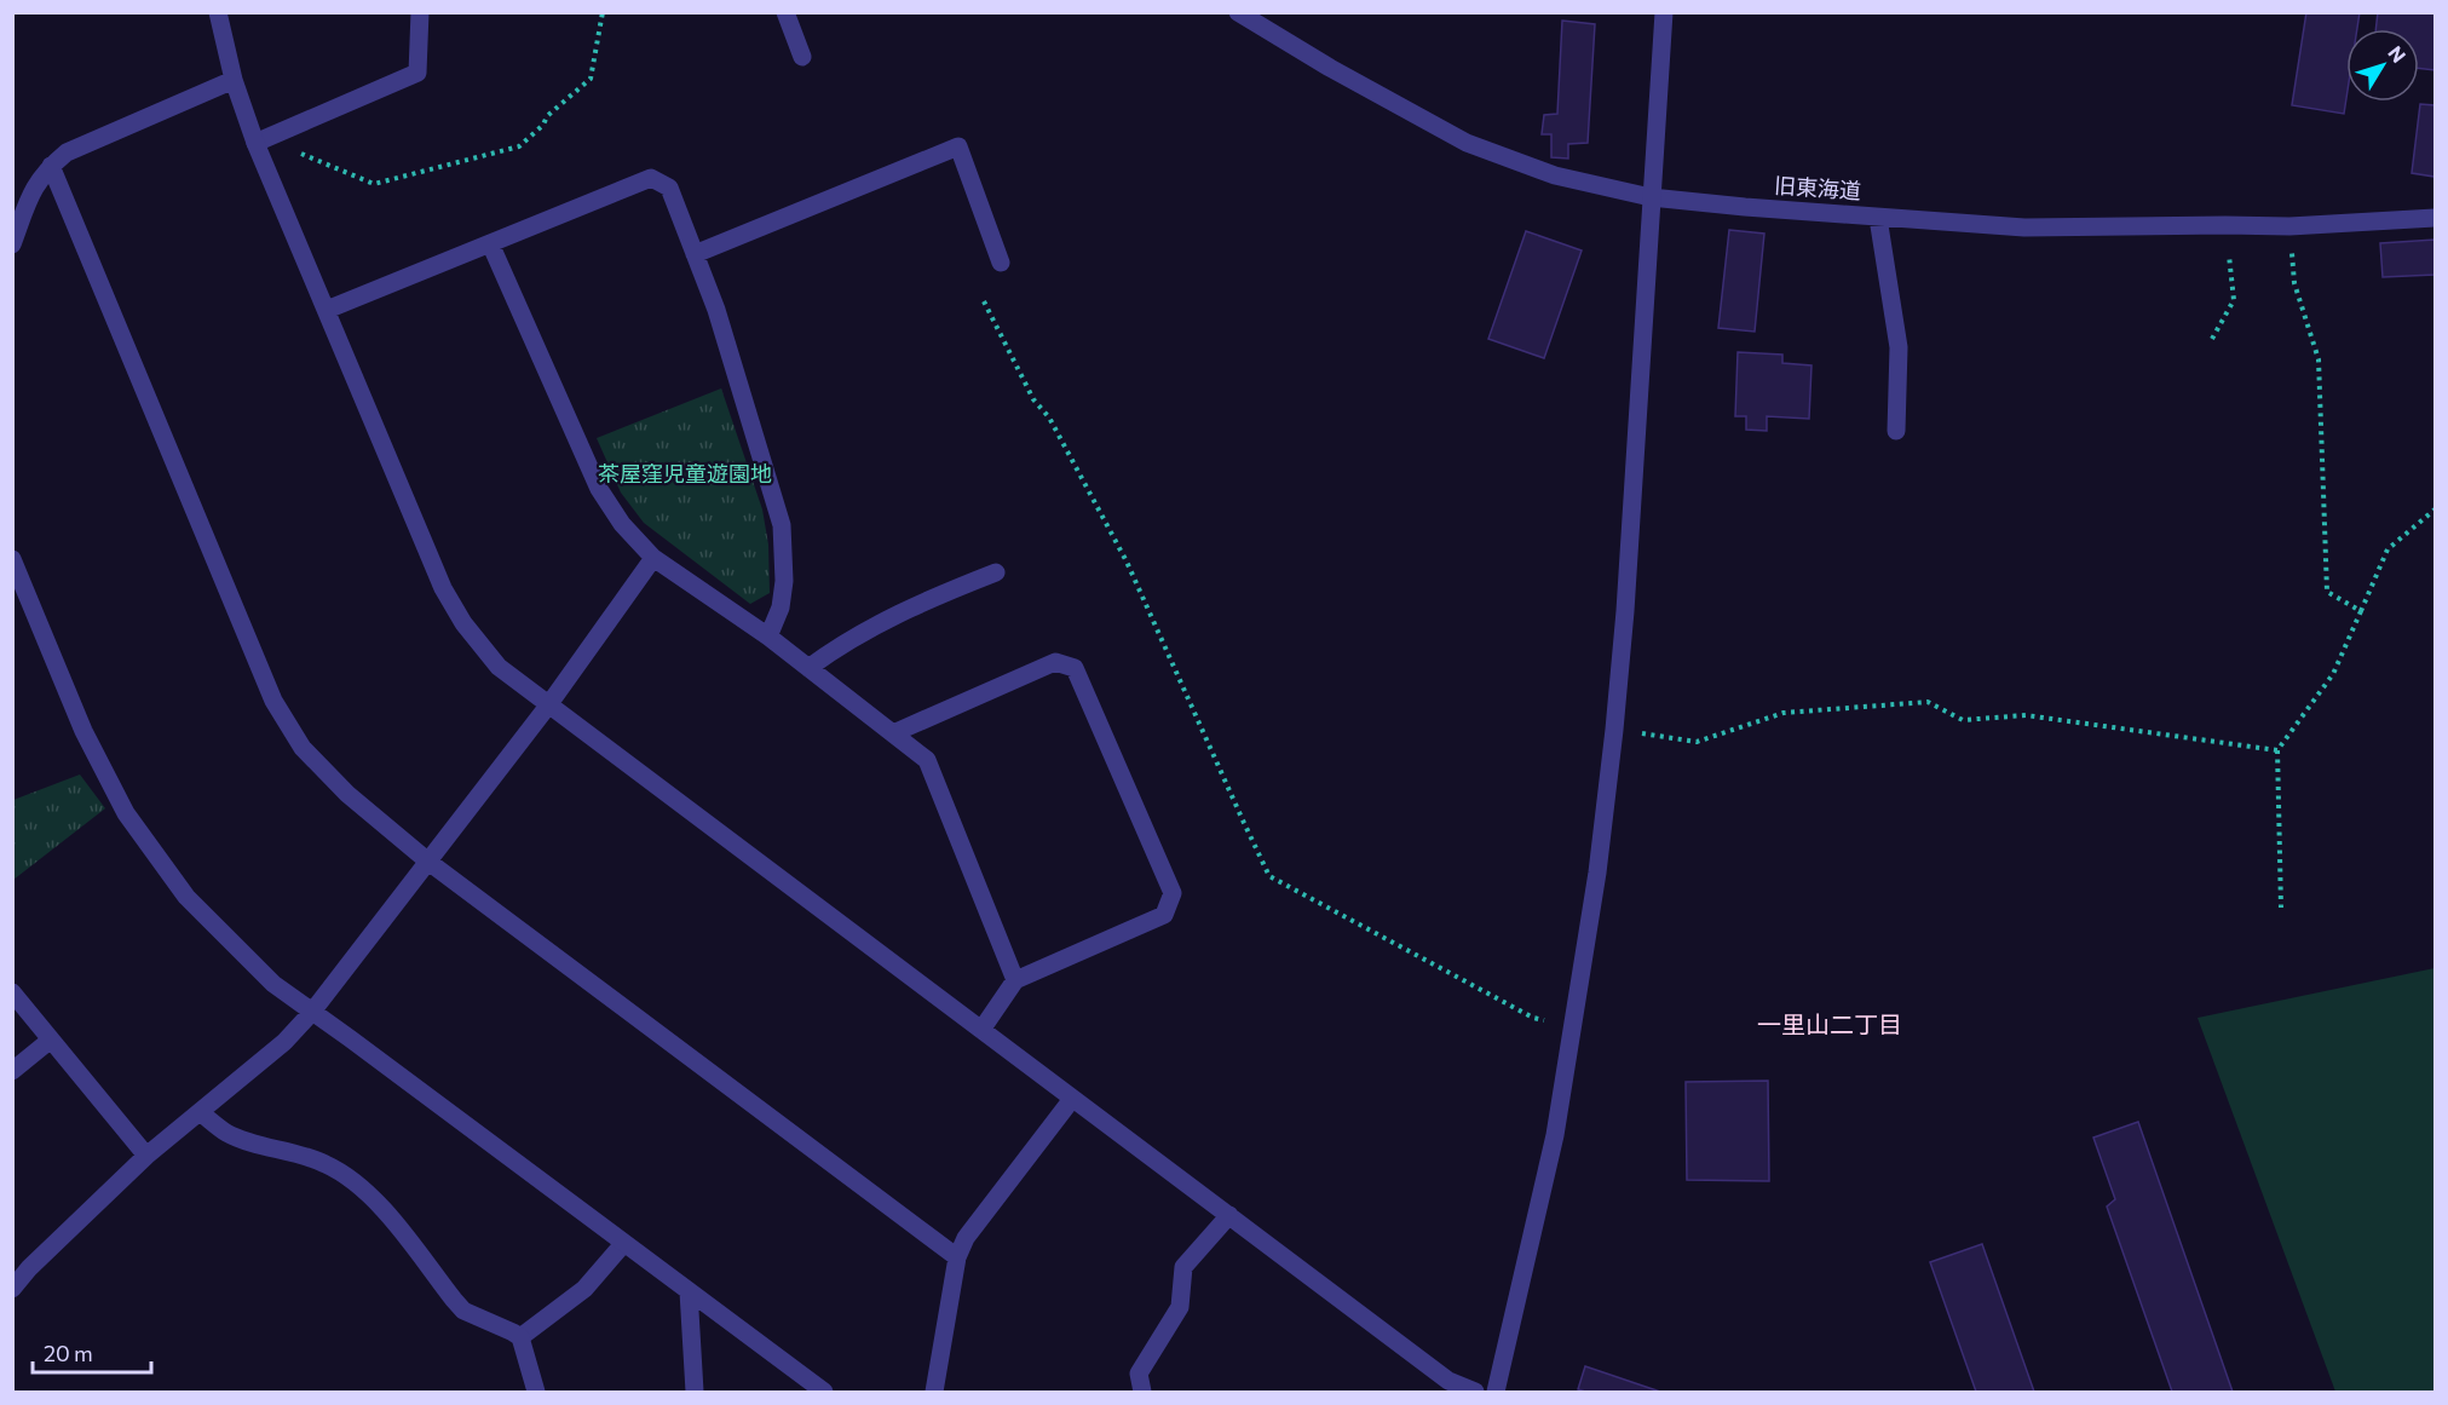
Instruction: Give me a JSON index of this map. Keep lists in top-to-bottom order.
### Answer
{
  "streets": {
    "street": ["旧東海道"]
  },
  "districts": ["一里山二丁目"],
  "parks": ["茶屋窪児童遊園地"],
  "scale_bar": "20 m",
  "north": "top right"
}
